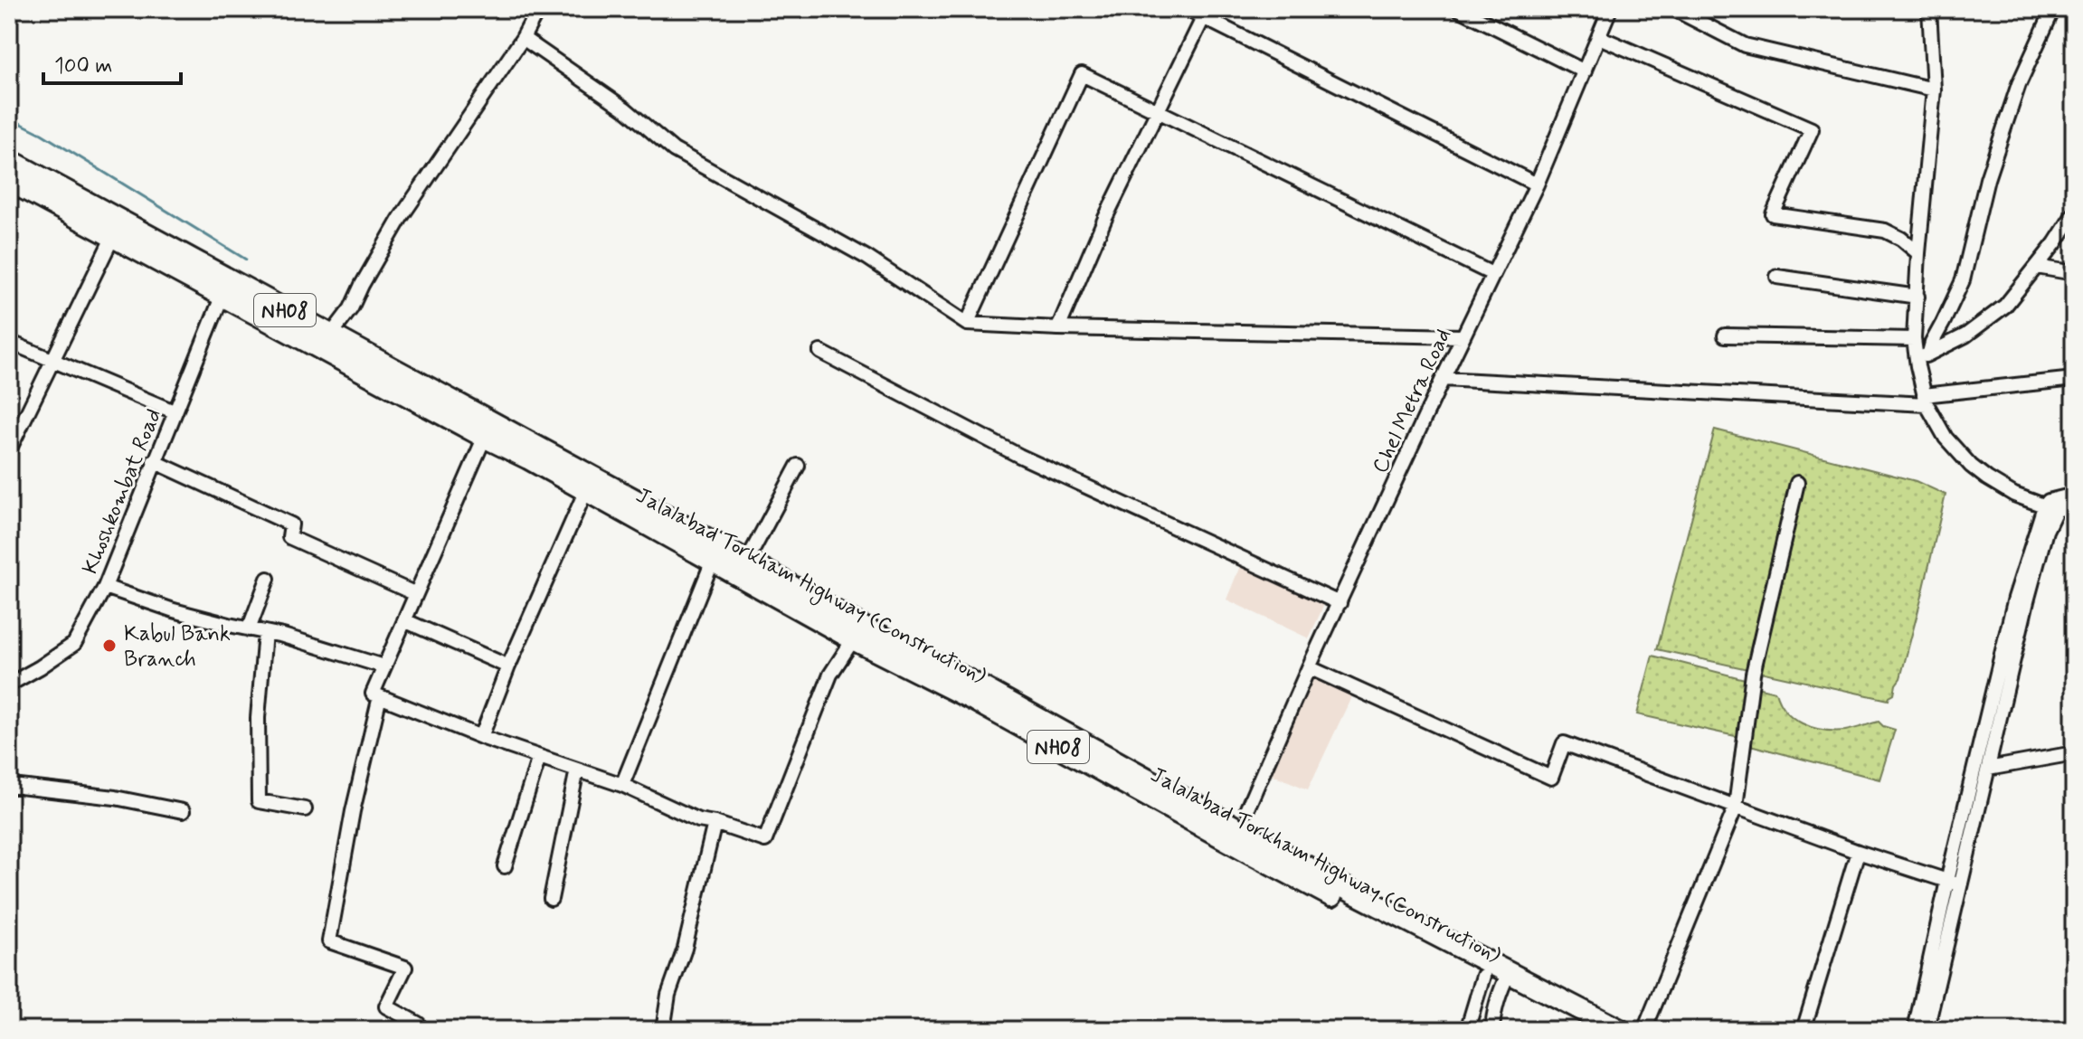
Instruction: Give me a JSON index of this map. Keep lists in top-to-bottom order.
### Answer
{
  "streets": {
    "highway": ["NH08", "Jalalabad Torkham Highway (Construction)"],
    "street": ["Chel Metra Road", "Khoshkombat Road"]
  },
  "crossings": [
    ["NH08", "Khoshkombat Road"],
    ["NH08", "Jalalabad Torkham Highway (Construction)"],
    ["Khoshkombat Road", "Jalalabad Torkham Highway (Construction)"]
  ],
  "places": ["Kabul Bank Branch"],
  "scale_bar": "100 m"
}
